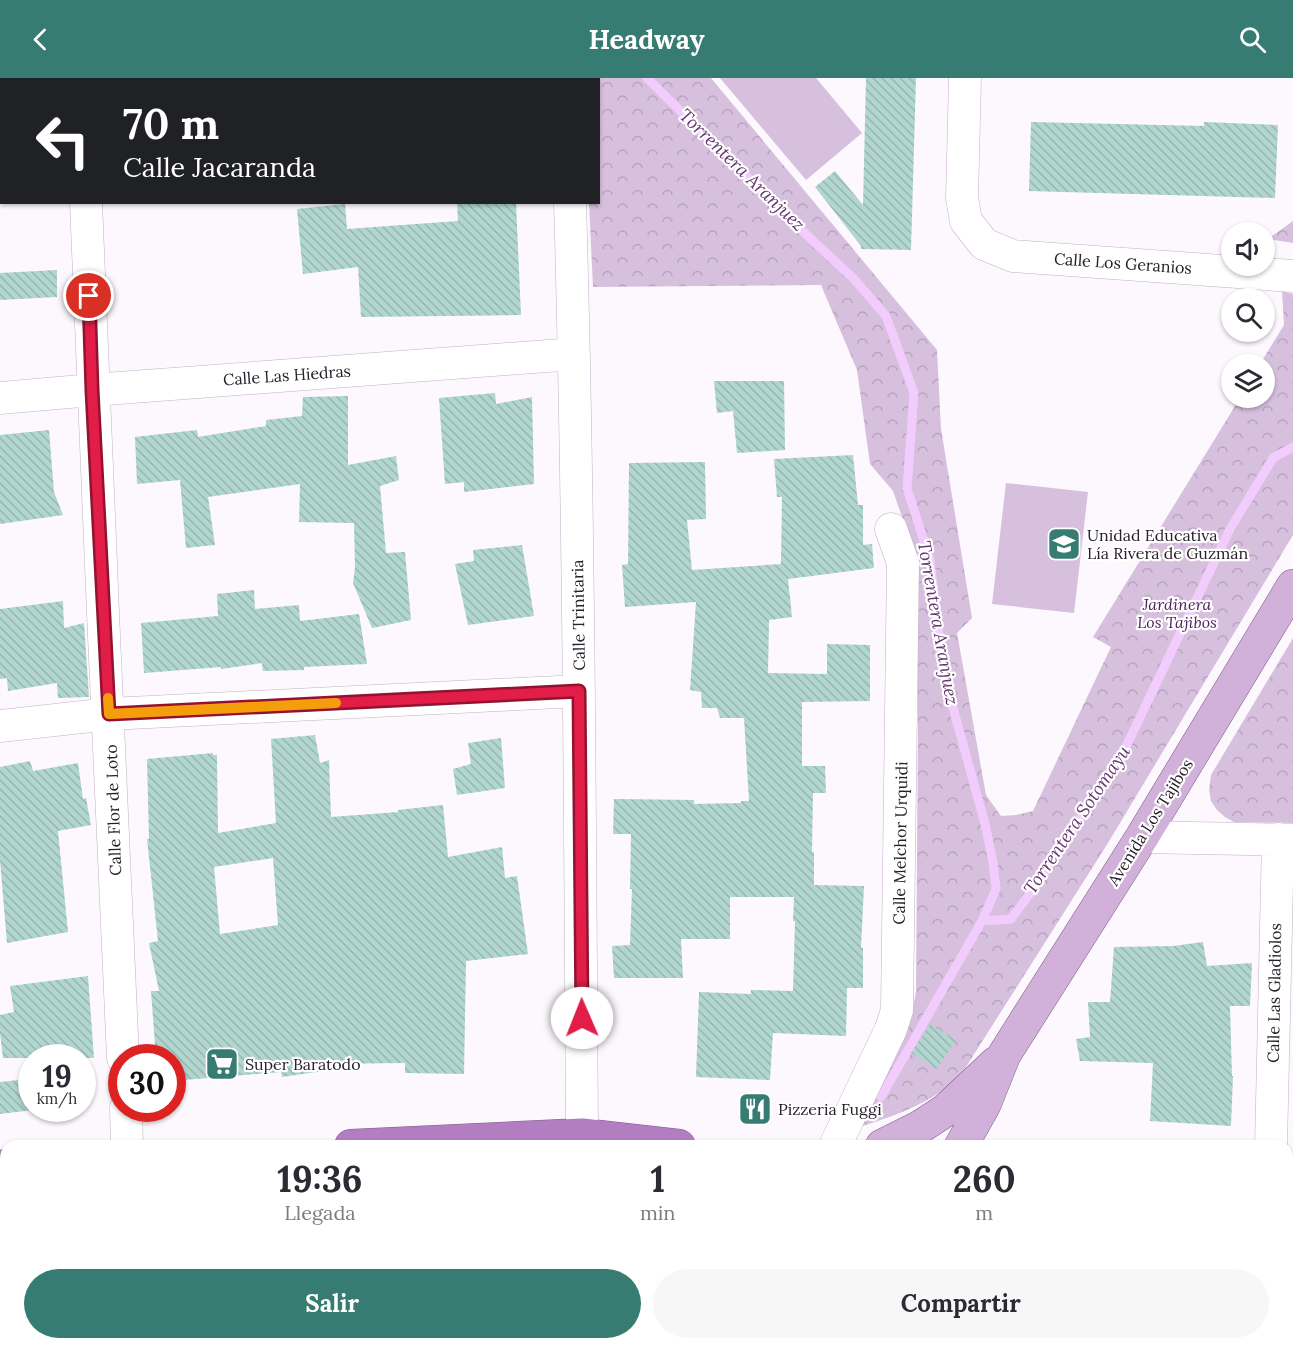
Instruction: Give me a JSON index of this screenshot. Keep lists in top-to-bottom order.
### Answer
{
  "streets": {
    "main road": ["Avenida Los Tajibos"],
    "street": [
      "Calle Los Geranios",
      "Calle Las Hiedras",
      "Calle Trinitaria",
      "Calle Flor de Loto",
      "Calle Melchor Urquidi",
      "Calle Las Gladiolos"
    ]
  },
  "crossings": [
    ["Calle Las Hiedras", "Calle Trinitaria"],
    ["Calle Las Hiedras", "Calle Flor de Loto"]
  ],
  "water": ["Torrentera Aranjuez", "Torrentera Sotomayu"],
  "parks": ["Jardinera Los Tajibos"],
  "places": {
    "school or university": ["Unidad Educativa Lía Rivera de Guzmán"],
    "supermarket": ["Super Baratodo"],
    "restaurant": ["Pizzeria Fuggi"]
  },
  "page": {
    "header": "Headway",
    "turn": ["70 m", "Calle Jacaranda"],
    "speed": "19 km/h",
    "limit": "30",
    "eta": [
      "19:36",
      "Llegada",
      "1",
      "min",
      "260",
      "m"
    ],
    "buttons": ["Salir", "Compartir"]
  }
}
